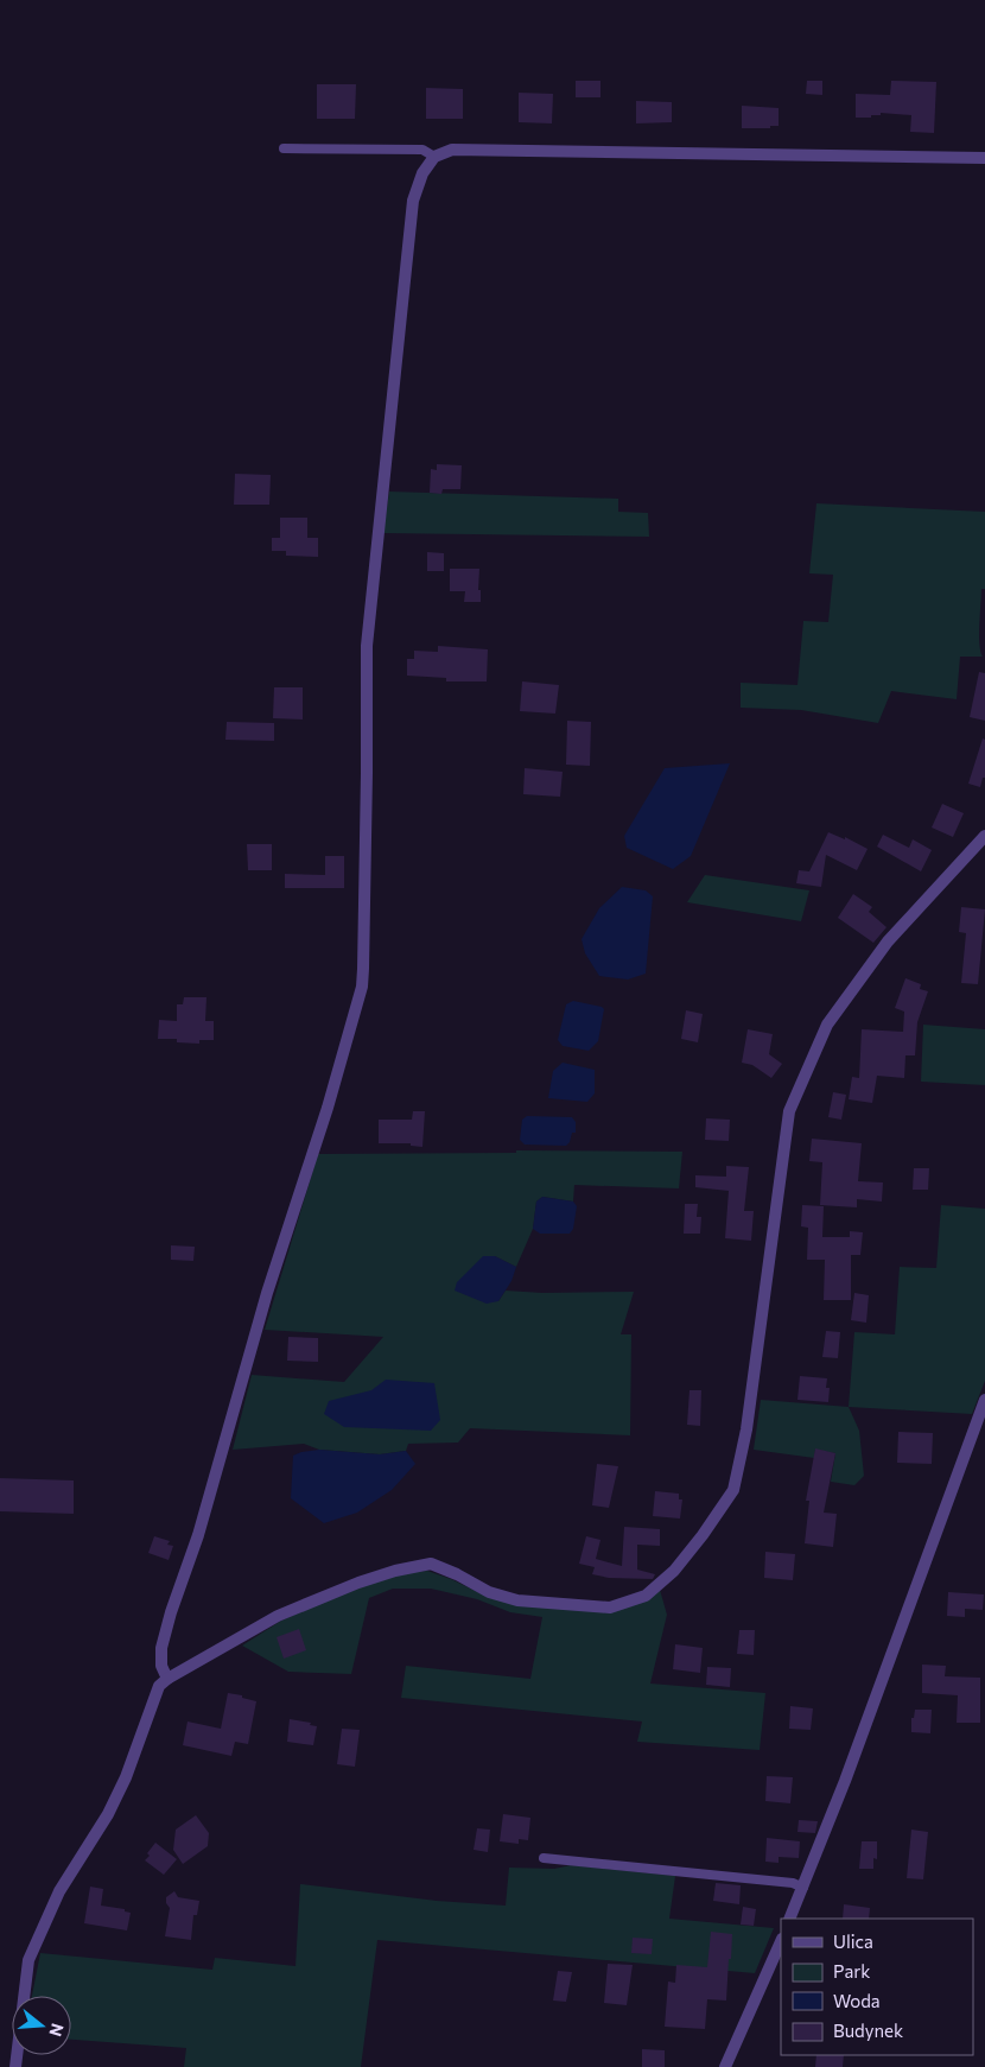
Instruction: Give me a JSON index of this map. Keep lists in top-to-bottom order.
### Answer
{
  "legend": [
    "Ulica",
    "Park",
    "Woda",
    "Budynek"
  ],
  "north": "right"
}
